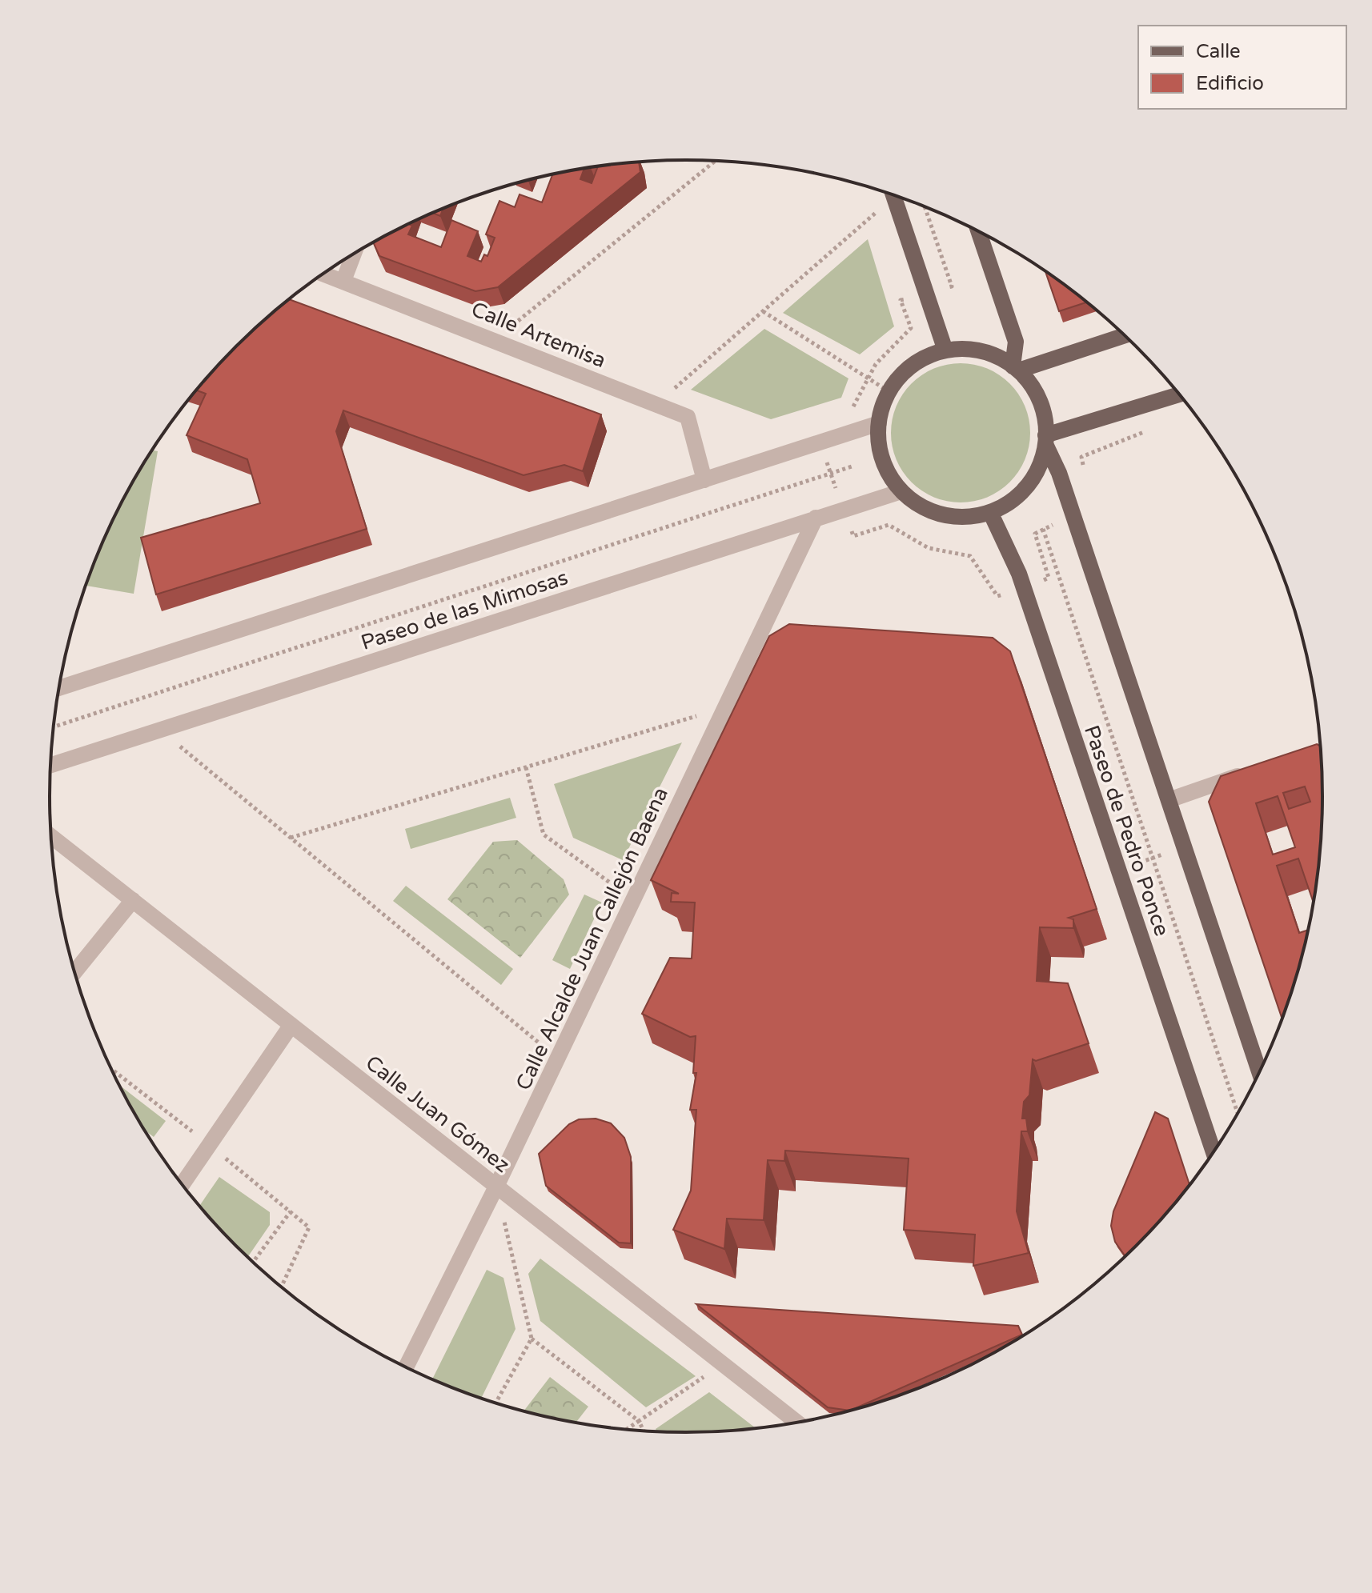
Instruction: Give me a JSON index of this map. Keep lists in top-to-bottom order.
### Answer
{
  "streets": {
    "main road": ["Paseo de Pedro Ponce"],
    "street": [
      "Calle Artemisa",
      "Paseo de las Mimosas",
      "Calle Alcalde Juan Callejón Baena",
      "Calle Juan Gómez"
    ]
  },
  "crossings": [
    ["Paseo de las Mimosas", "Paseo de Pedro Ponce"],
    ["Paseo de las Mimosas", "Calle Alcalde Juan Callejón Baena"],
    ["Calle Alcalde Juan Callejón Baena", "Calle Juan Gómez"]
  ],
  "legend": ["Calle", "Edificio"]
}
